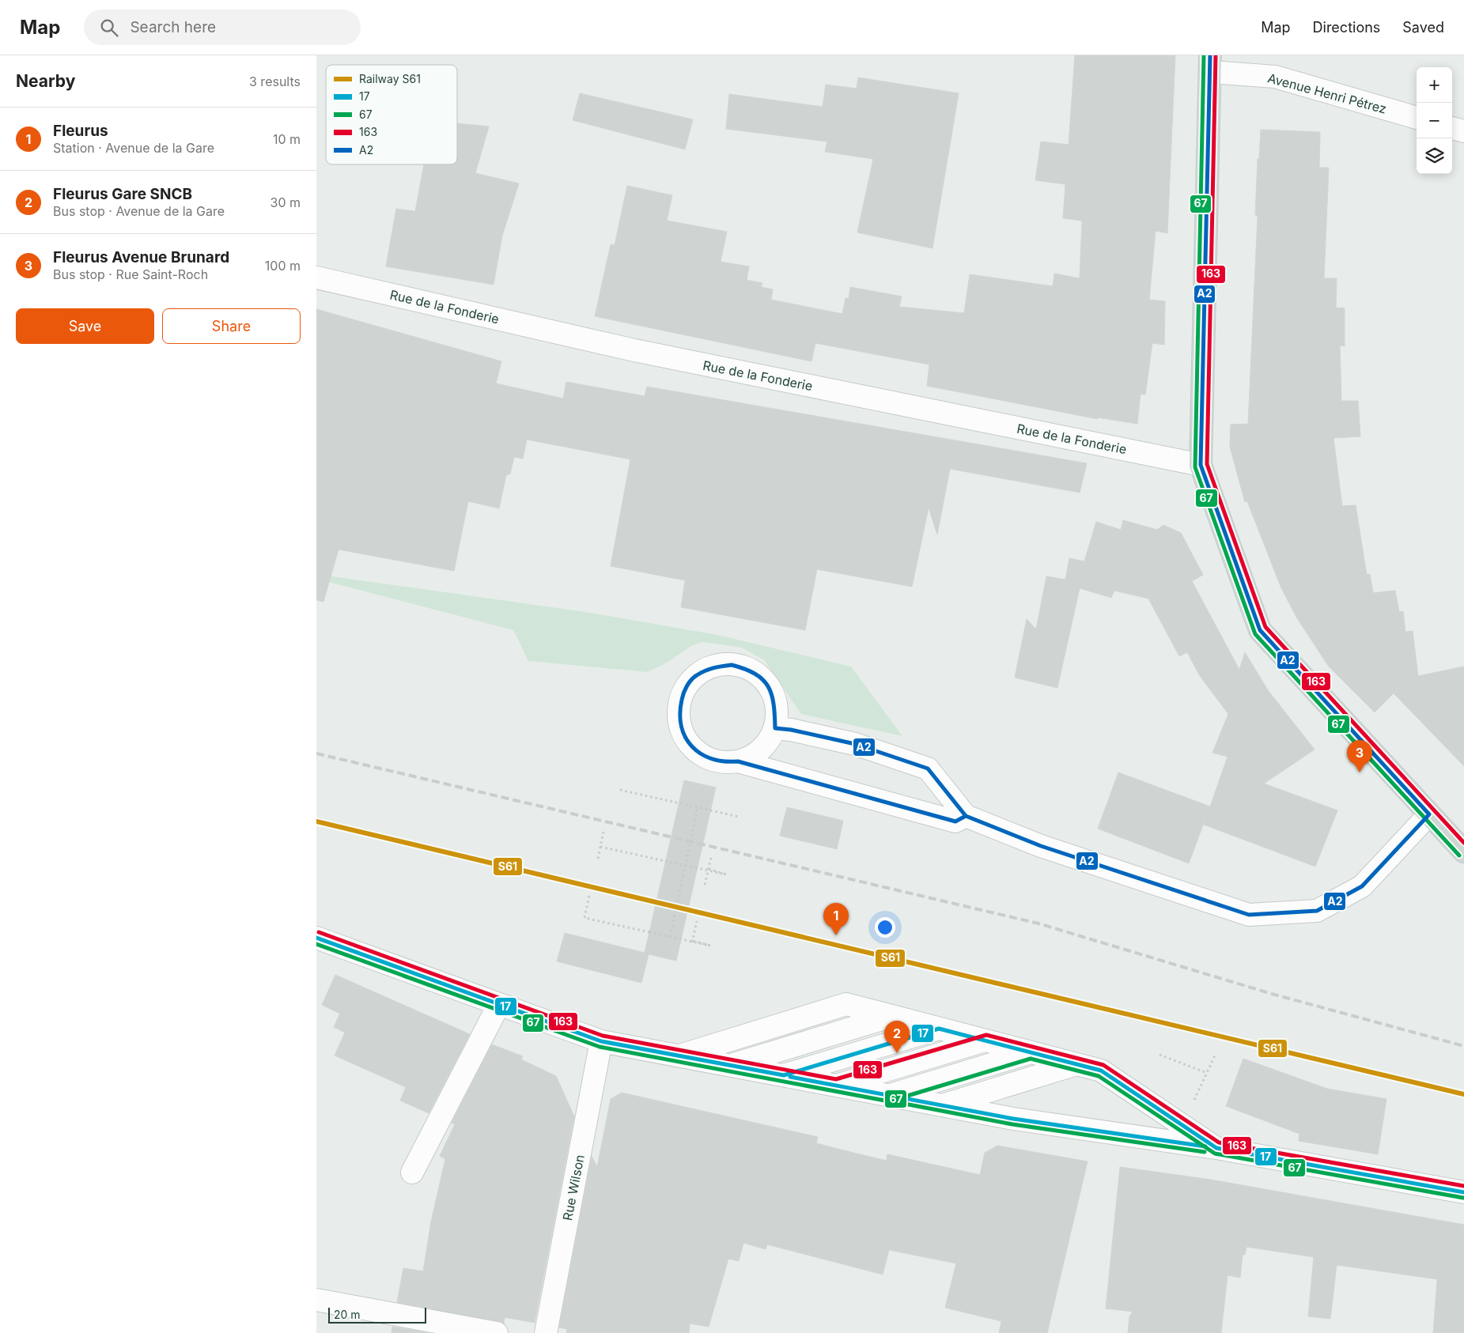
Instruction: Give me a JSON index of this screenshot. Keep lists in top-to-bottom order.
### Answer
{
  "streets": {
    "street": ["Avenue Henri Pétrez", "Rue de la Fonderie", "Rue Wilson"]
  },
  "lines": [
    "transit line 67",
    "transit line 163",
    "transit line A2",
    "rail line S61",
    "transit line 17"
  ],
  "legend": [
    "Railway S61",
    "17",
    "67",
    "163",
    "A2"
  ],
  "scale_bar": "20 m",
  "page": {
    "header": "Map",
    "search": "Search here",
    "nav": ["Map", "Directions", "Saved"],
    "heading": ["Nearby", "3 results"],
    "map_buttons": ["+", "−"],
    "list": [
      {
        "mark": "1",
        "name": "Fleurus",
        "note": "Station · Avenue de la Gare",
        "value": "10 m"
      },
      {
        "mark": "2",
        "name": "Fleurus Gare SNCB",
        "note": "Bus stop · Avenue de la Gare",
        "value": "30 m"
      },
      {
        "mark": "3",
        "name": "Fleurus Avenue Brunard",
        "note": "Bus stop · Rue Saint-Roch",
        "value": "100 m"
      }
    ],
    "buttons": ["Save", "Share"],
    "pins": ["3", "1", "2"],
    "scale": "20 m"
  }
}
